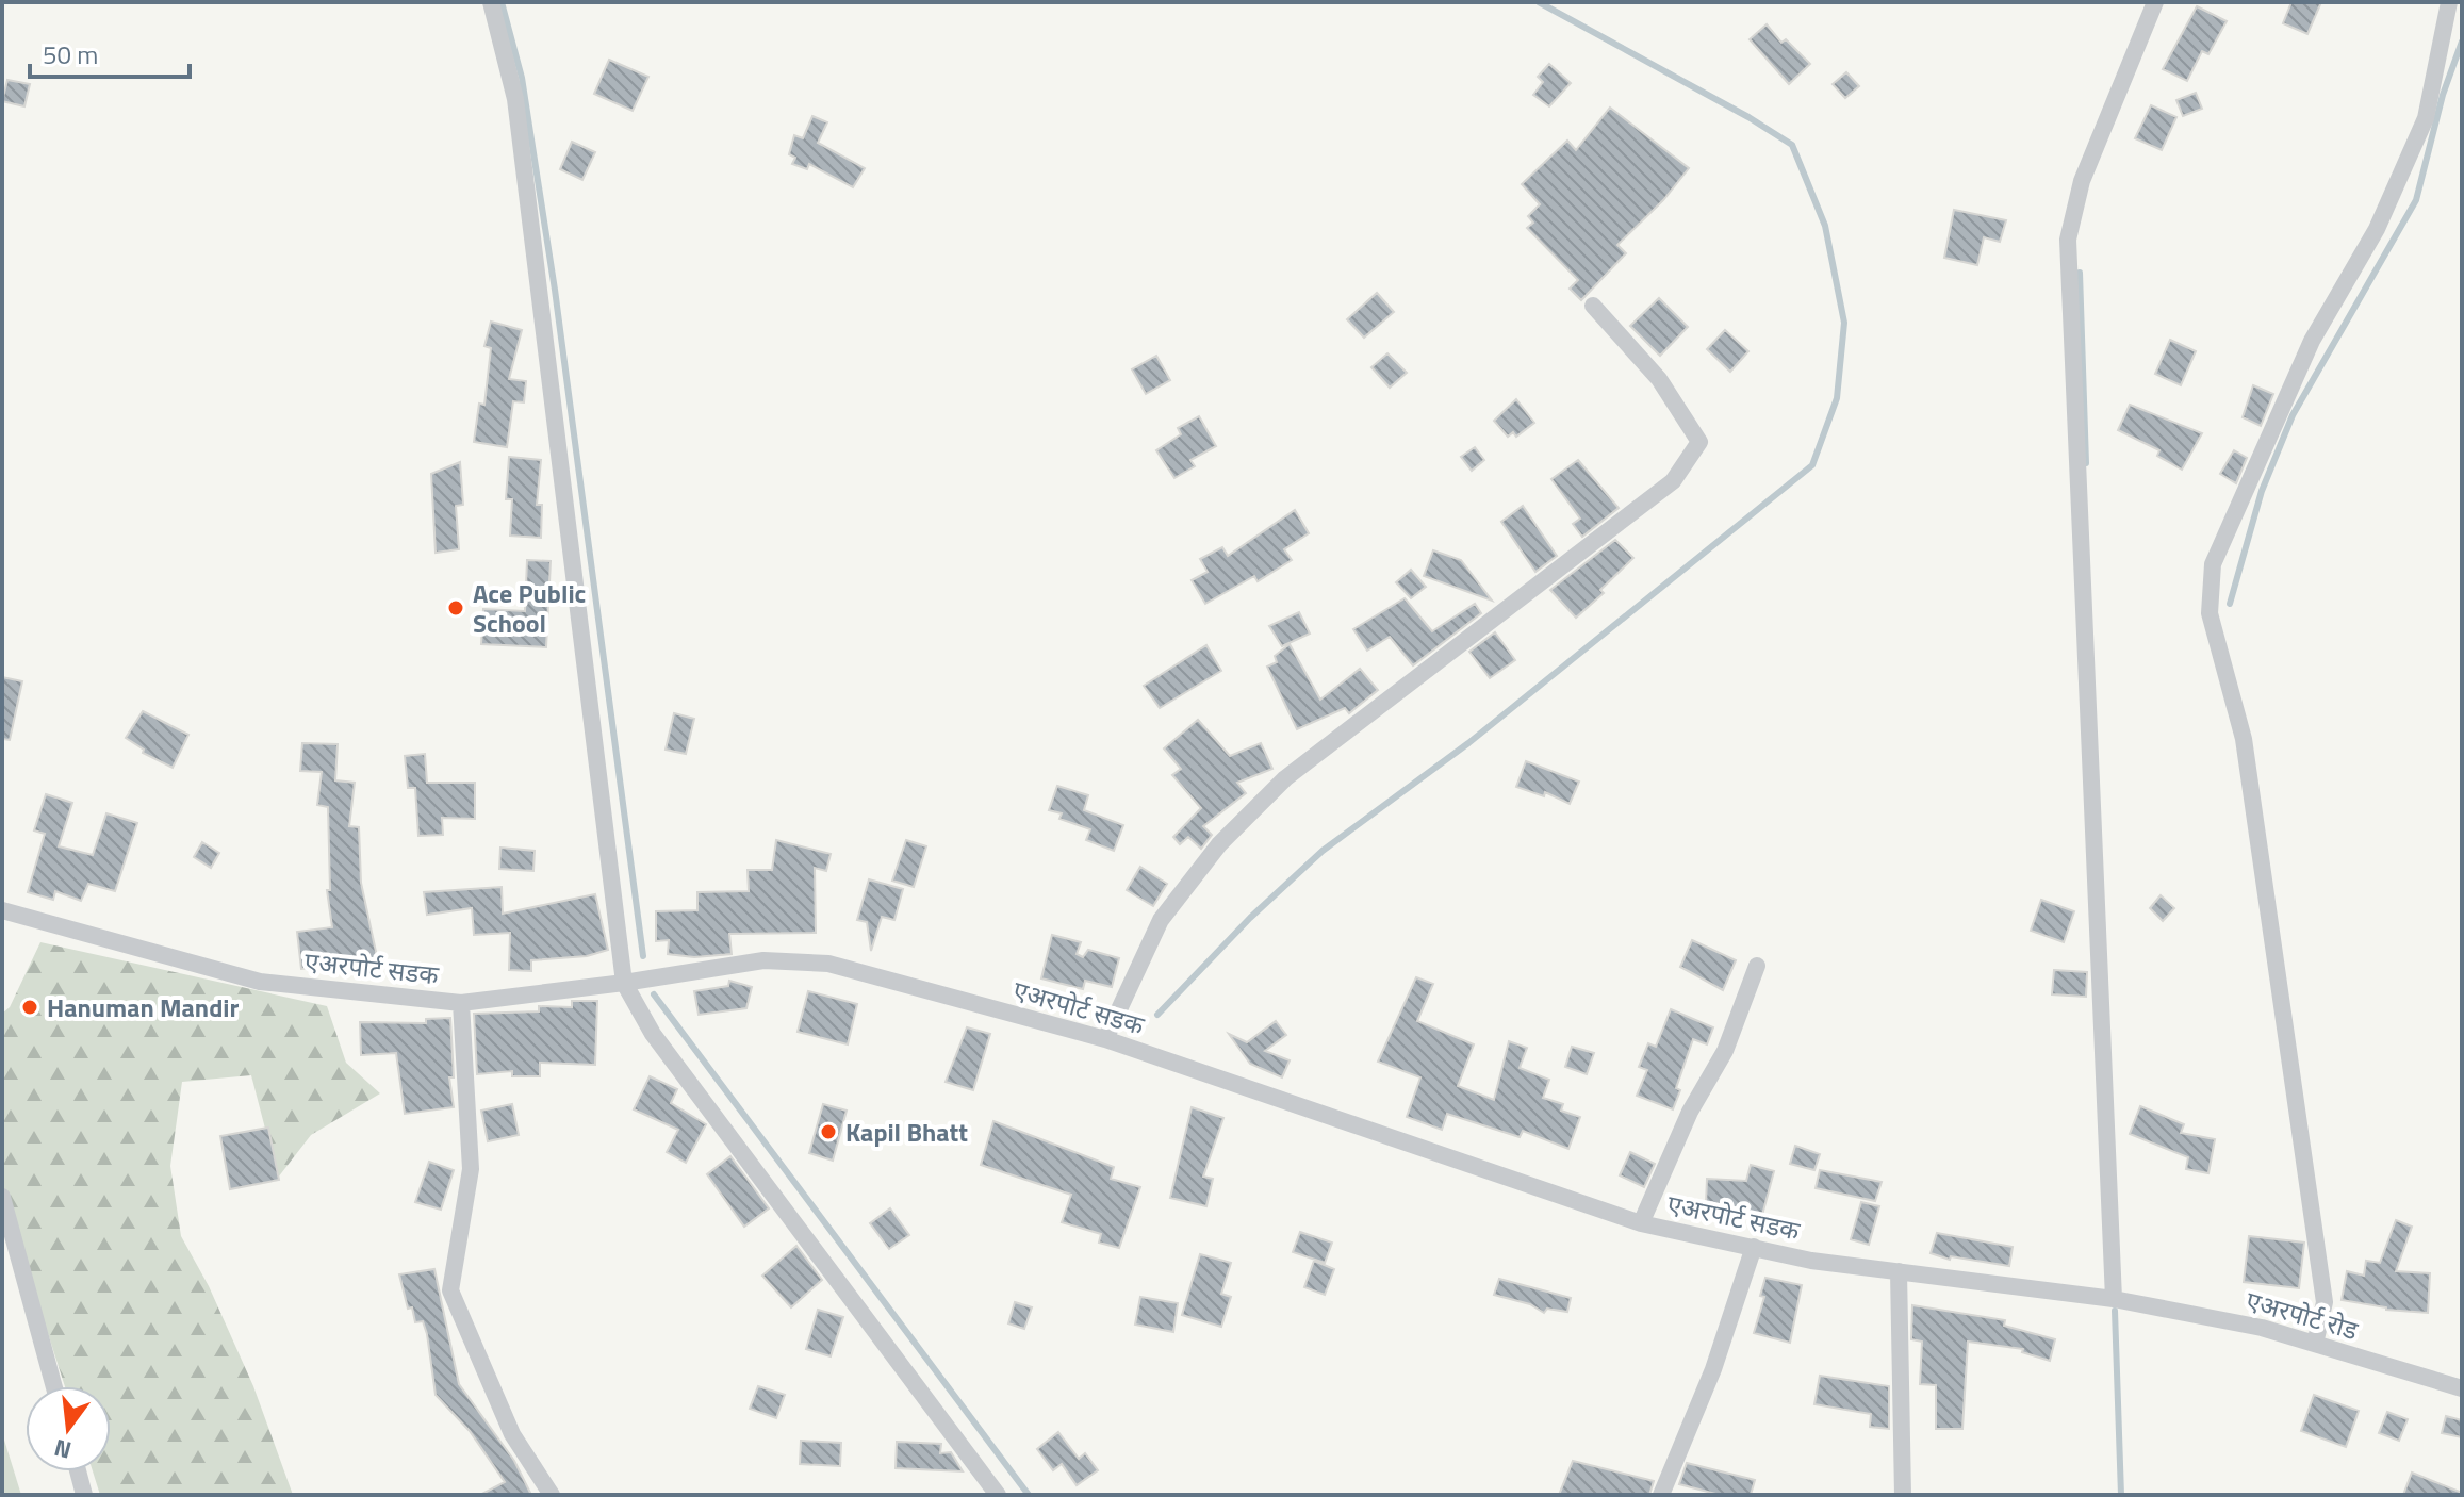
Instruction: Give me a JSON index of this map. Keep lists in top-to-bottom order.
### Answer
{
  "streets": {
    "street": ["एअरपोर्ट सडक", "एअरपोर्ट रोड"]
  },
  "crossings": [
    ["एअरपोर्ट सडक", "एअरपोर्ट रोड"]
  ],
  "places": ["Ace Public School", "Hanuman Mandir", "Kapil Bhatt"],
  "scale_bar": "50 m",
  "north": "bottom"
}
